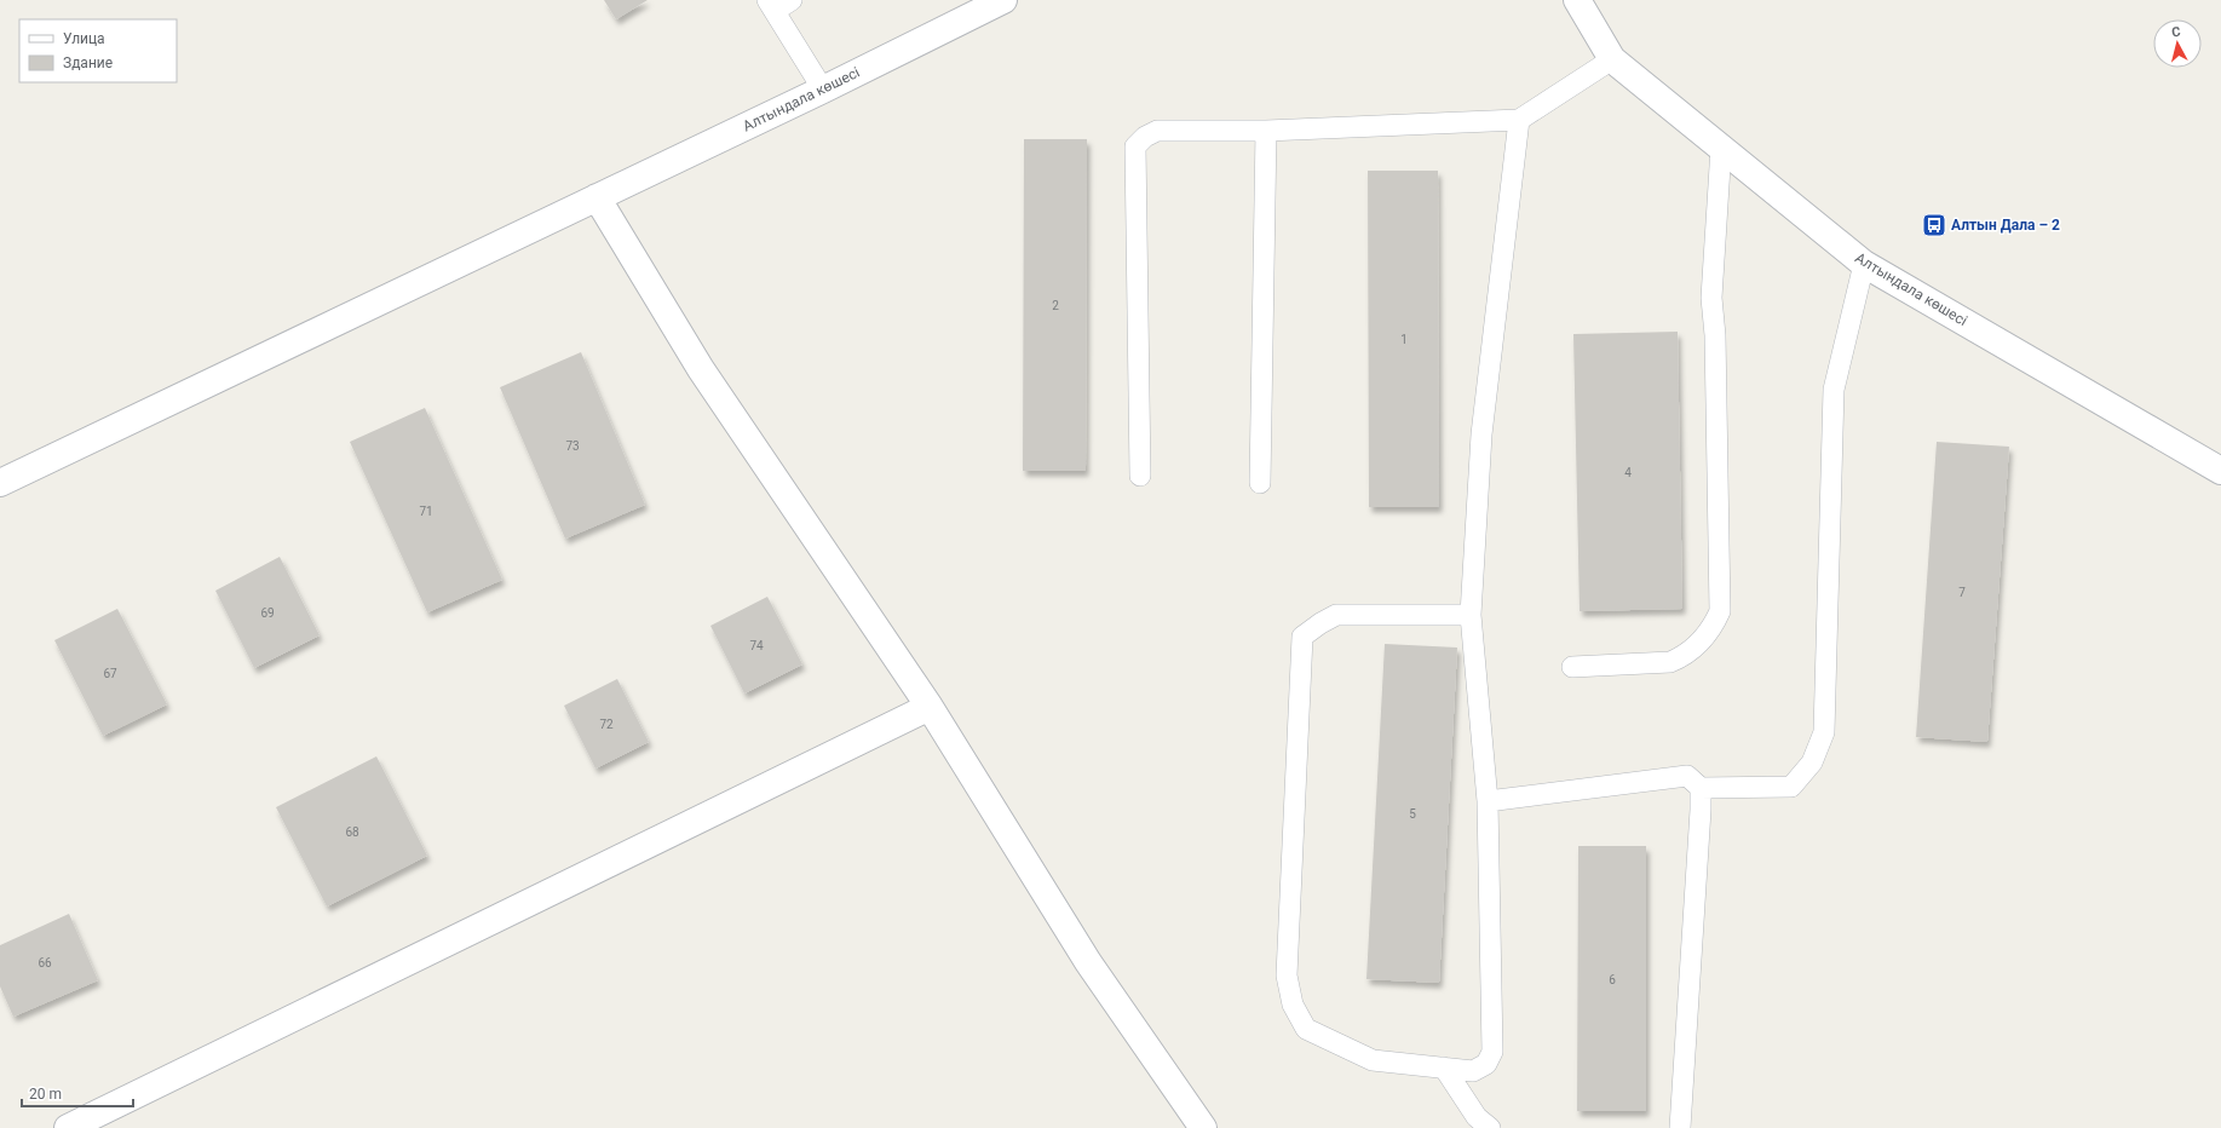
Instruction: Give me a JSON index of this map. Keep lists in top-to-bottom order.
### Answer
{
  "streets": {
    "street": ["Алтындала көшесі"]
  },
  "places": {
    "bus stop": ["Алтын Дала – 2"]
  },
  "house_numbers": [
    "2",
    "1",
    "73",
    "4",
    "71",
    "7",
    "69",
    "74",
    "67",
    "72",
    "5",
    "68",
    "66",
    "6"
  ],
  "legend": ["Улица", "Здание"],
  "scale_bar": "20 m",
  "north": "top"
}
